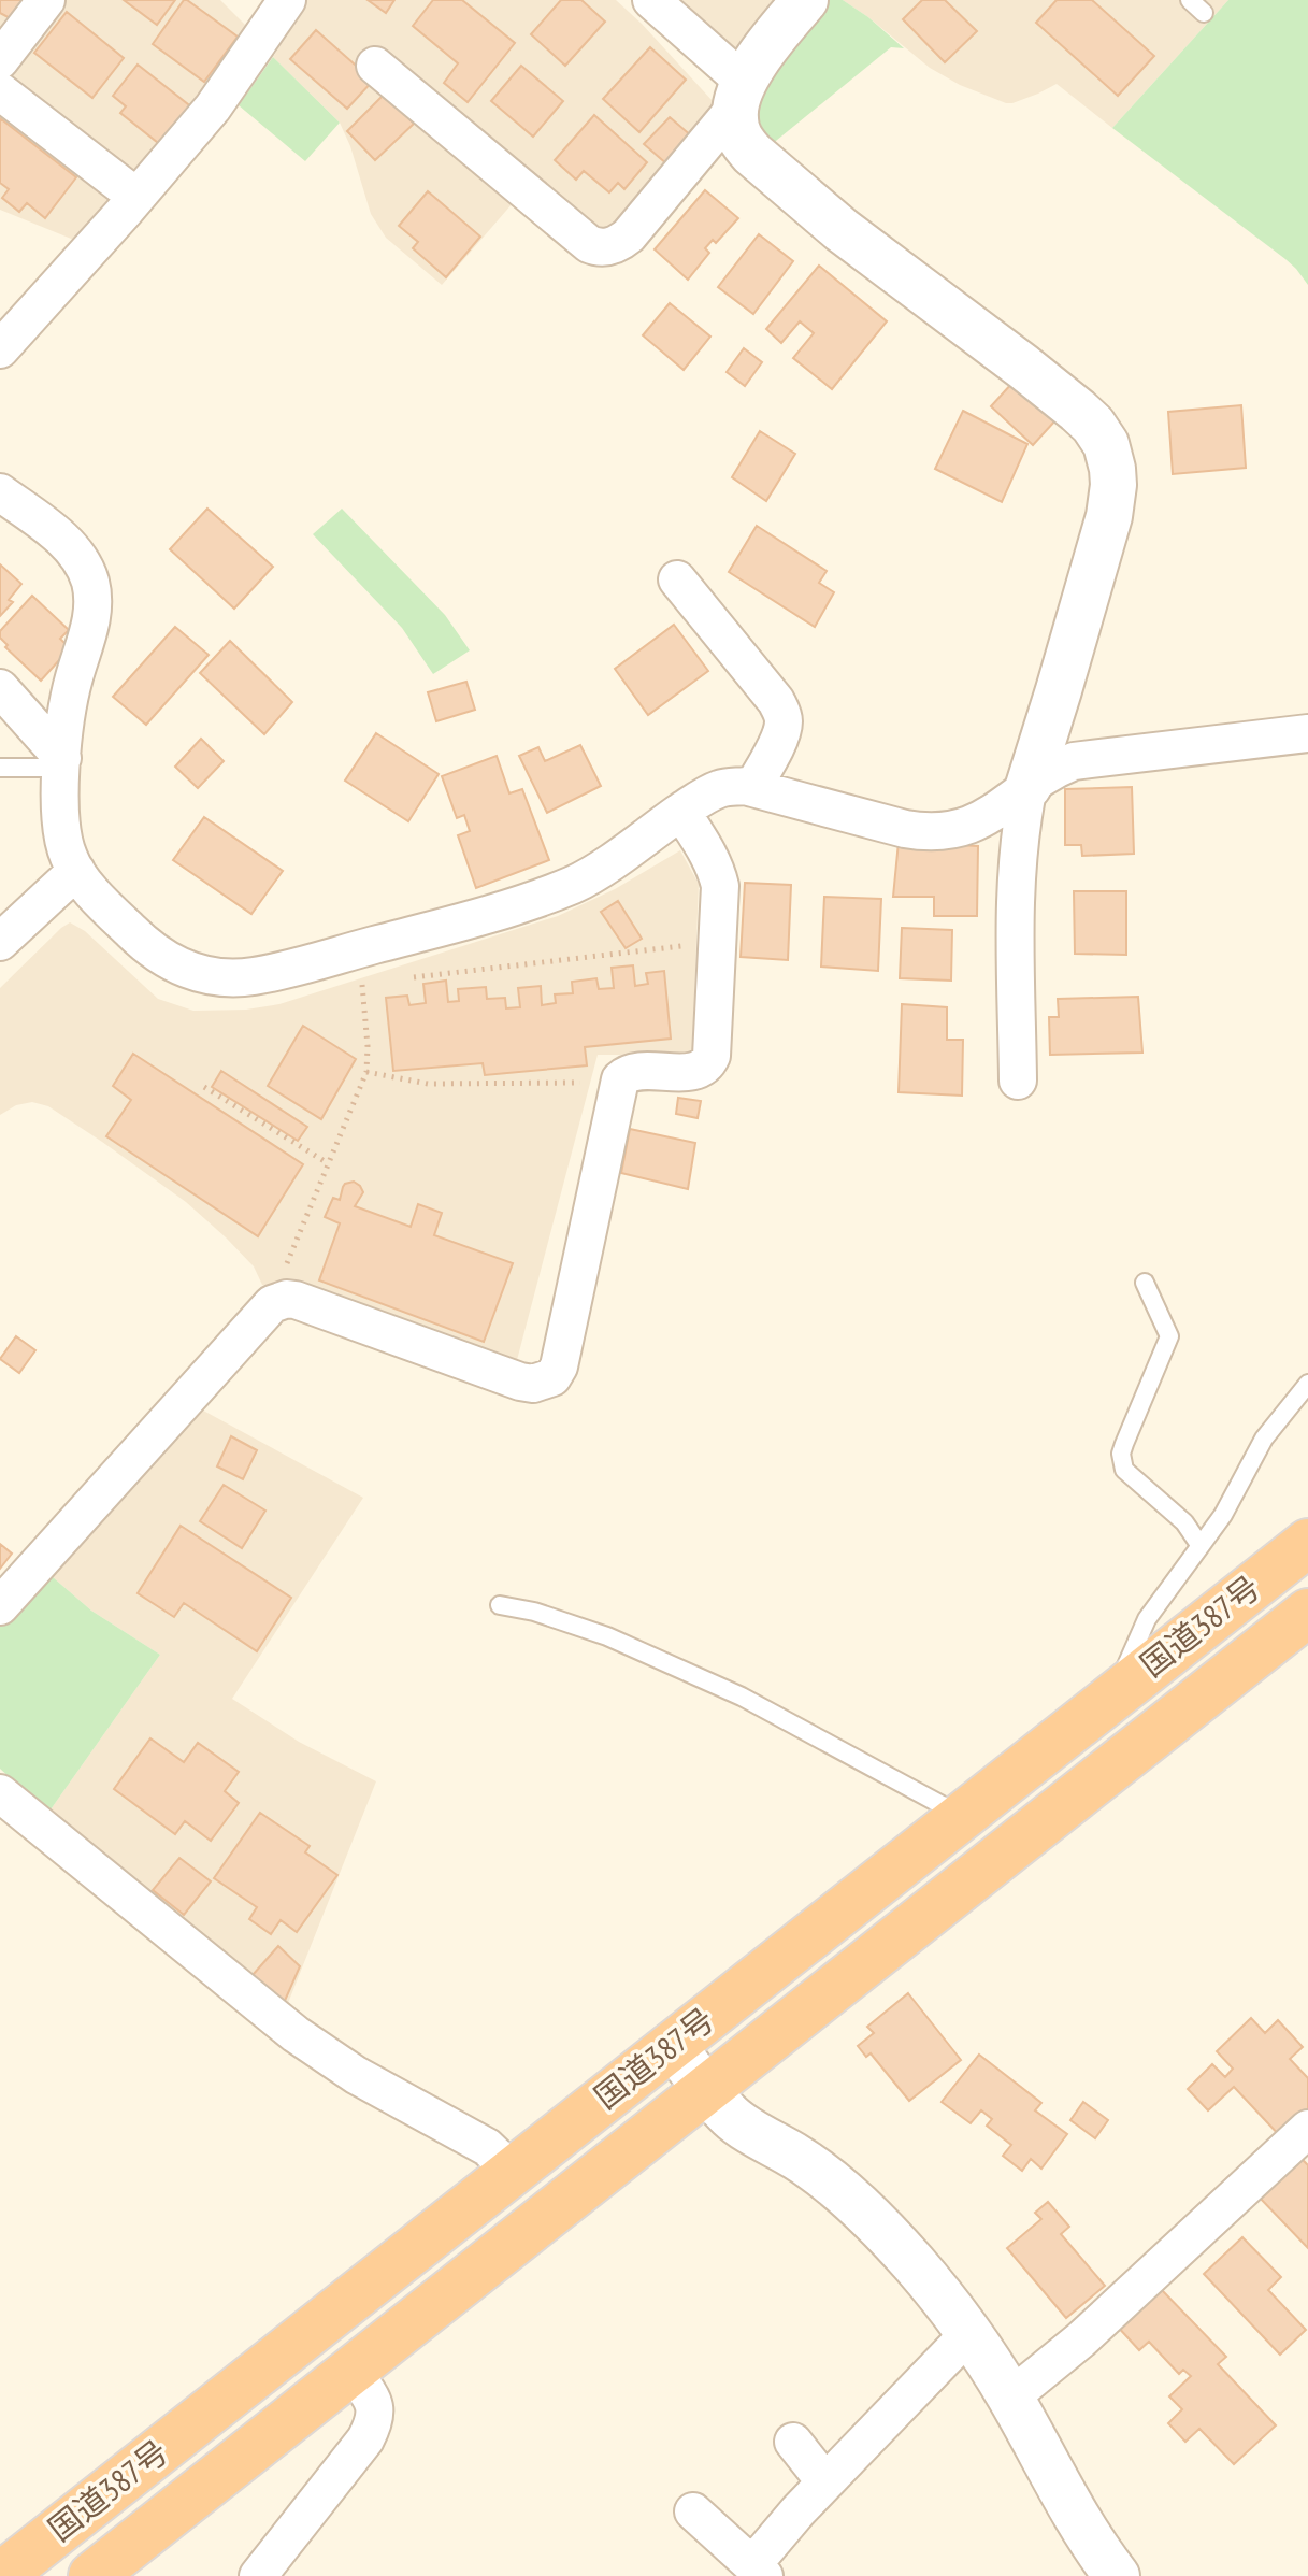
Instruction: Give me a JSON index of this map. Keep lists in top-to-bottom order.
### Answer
{
  "streets": {
    "highway": ["国道387号"]
  }
}
